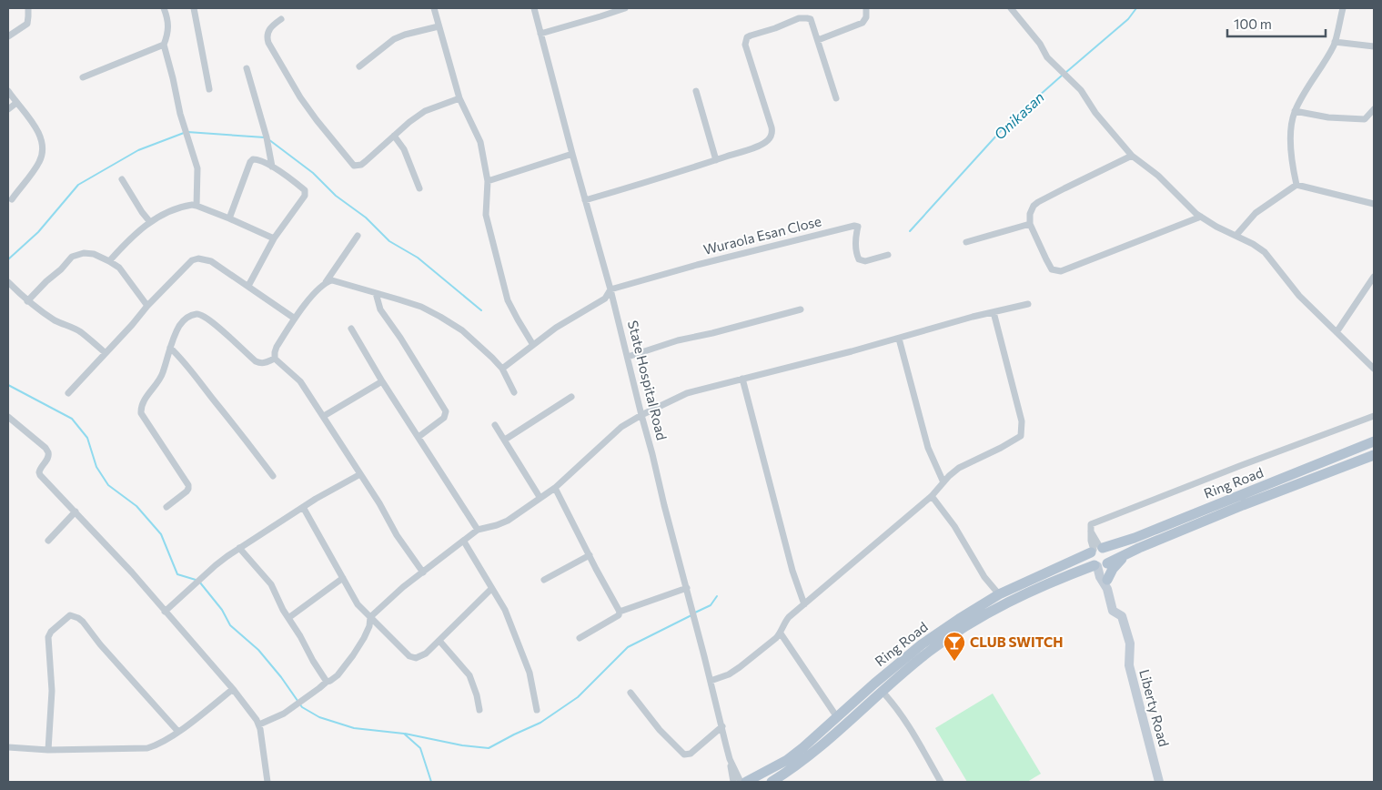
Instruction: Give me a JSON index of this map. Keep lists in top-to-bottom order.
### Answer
{
  "streets": {
    "main road": ["Ring Road"],
    "street": ["Wuraola Esan Close", "State Hospital Road", "Liberty Road"]
  },
  "crossings": [
    ["Wuraola Esan Close", "State Hospital Road"],
    ["Ring Road", "Liberty Road"]
  ],
  "water": ["Onikasan"],
  "places": {
    "bar": ["CLUB SWITCH"]
  },
  "scale_bar": "100 m"
}
